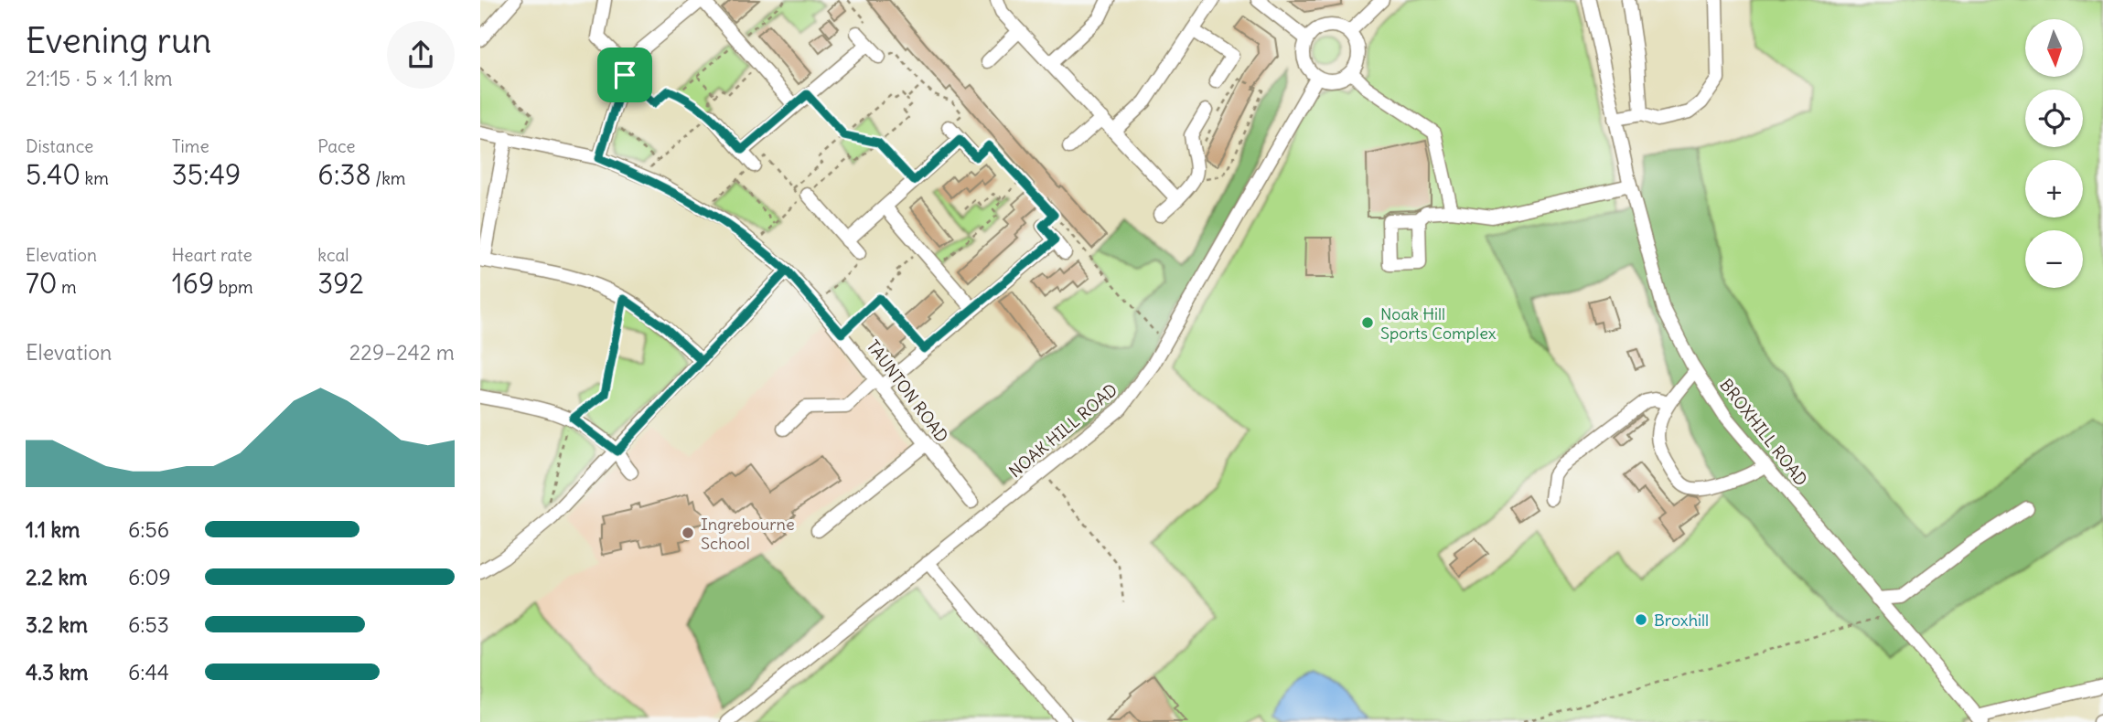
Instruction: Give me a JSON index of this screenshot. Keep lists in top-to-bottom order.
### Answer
{
  "streets": {
    "street": ["TAUNTON ROAD", "NOAK HILL ROAD", "BROXHILL ROAD"]
  },
  "places": ["Noak Hill Sports Complex", "Ingrebourne School", "Broxhill"],
  "north": "bottom",
  "page": {
    "heading": ["Evening run", "21:15 · 5 × 1.1 km"],
    "map_buttons": ["+", "−"],
    "stats": [
      ["Distance", "5.40 km"],
      ["Time", "35:49"],
      ["Pace", "6:38 /km"],
      ["Elevation", "70 m"],
      ["Heart rate", "169 bpm"],
      ["kcal", "392"]
    ],
    "chart": ["Elevation", "229–242 m"],
    "list": [
      {
        "name": "1.1 km",
        "note": "6:56"
      },
      {
        "name": "2.2 km",
        "note": "6:09"
      },
      {
        "name": "3.2 km",
        "note": "6:53"
      },
      {
        "name": "4.3 km",
        "note": "6:44"
      }
    ]
  }
}
